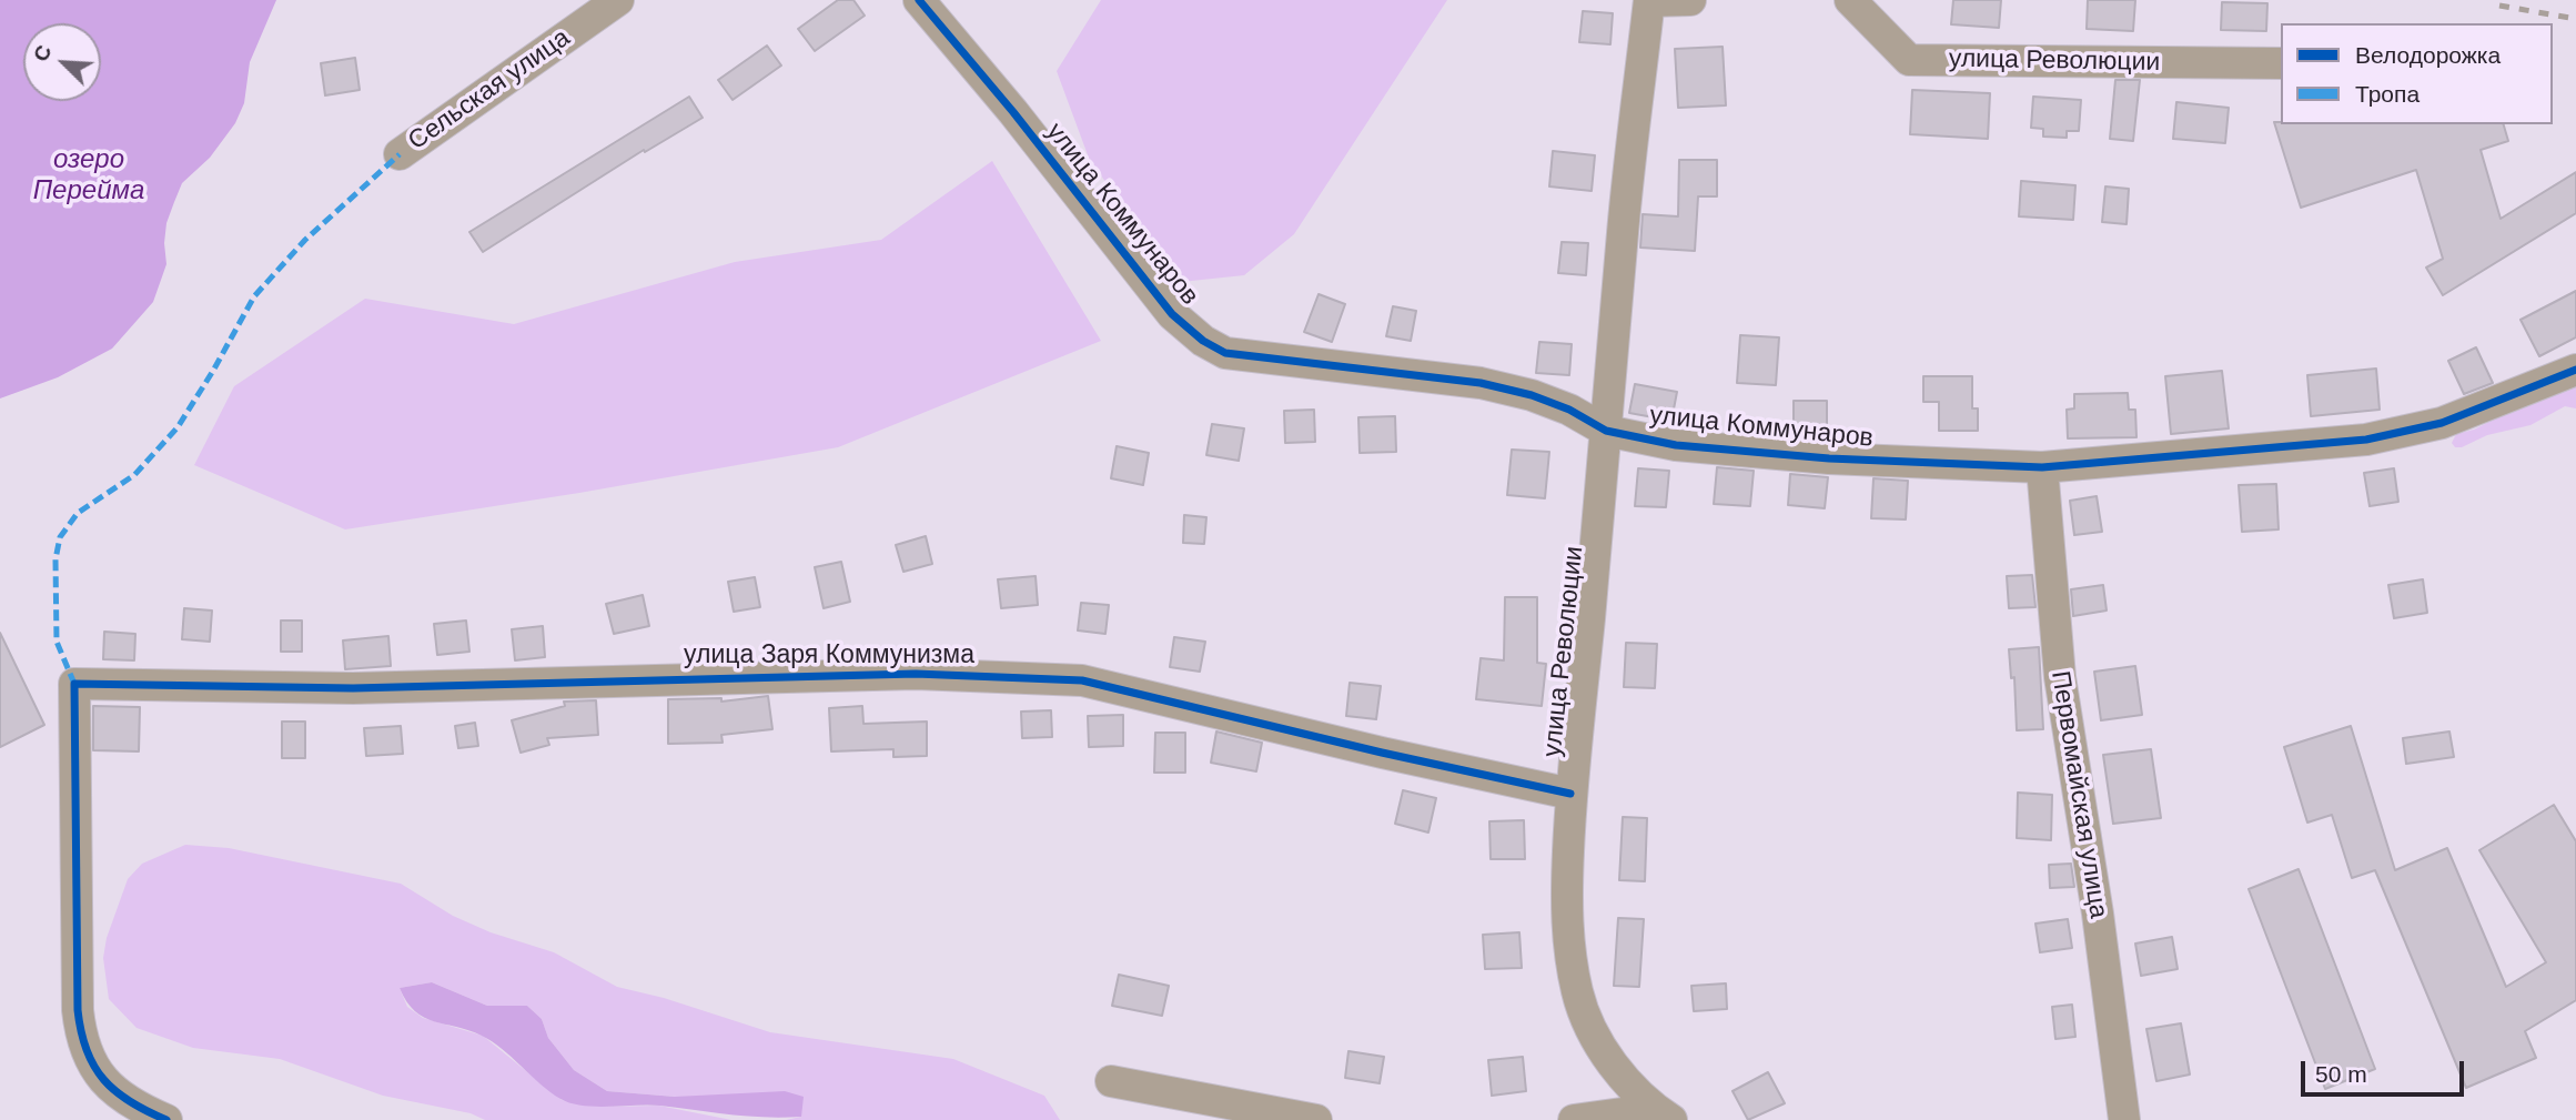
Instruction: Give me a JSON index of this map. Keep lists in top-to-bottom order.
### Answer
{
  "streets": {
    "street": [
      "улица Революции",
      "Сельская улица",
      "улица Коммунаров",
      "улица Заря Коммунизма",
      "Первомайская улица"
    ]
  },
  "crossings": [
    ["улица Революции", "улица Коммунаров"],
    ["улица Революции", "улица Заря Коммунизма"],
    ["улица Коммунаров", "Первомайская улица"]
  ],
  "water": ["озеро Перейма"],
  "legend": ["Велодорожка", "Тропа"],
  "scale_bar": "50 m",
  "north": "top left"
}
